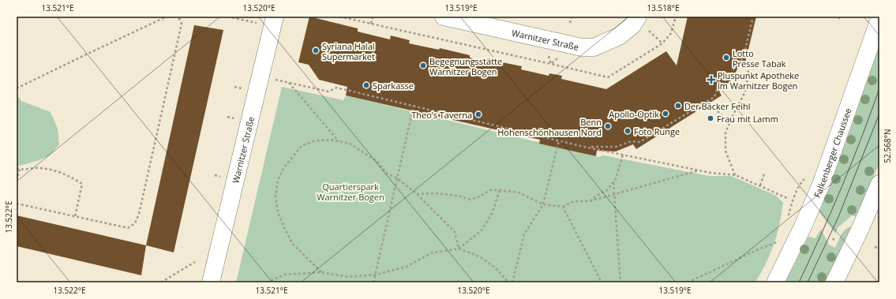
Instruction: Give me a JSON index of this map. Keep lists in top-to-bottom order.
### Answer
{
  "streets": {
    "street": ["Warnitzer Straße", "Falkenberger Chaussee"]
  },
  "parks": ["Quartierspark Warnitzer Bogen"],
  "places": {
    "other": [
      "Syriana Halal Supermarket",
      "Lotto Presse Tabak",
      "Begegnungsstätte Warnitzer Bogen",
      "Sparkasse",
      "Der Bäcker Feihl",
      "Apollo-Optik",
      "Theo’s Taverna",
      "Frau mit Lamm",
      "Benn Hohenschönhausen Nord",
      "Foto Runge"
    ],
    "health": ["Pluspunkt Apotheke im Warnitzer Bogen"]
  },
  "coordinates": [
    "13.521°E",
    "13.520°E",
    "13.519°E",
    "13.518°E",
    "52.568°N",
    "13.522°E"
  ]
}
